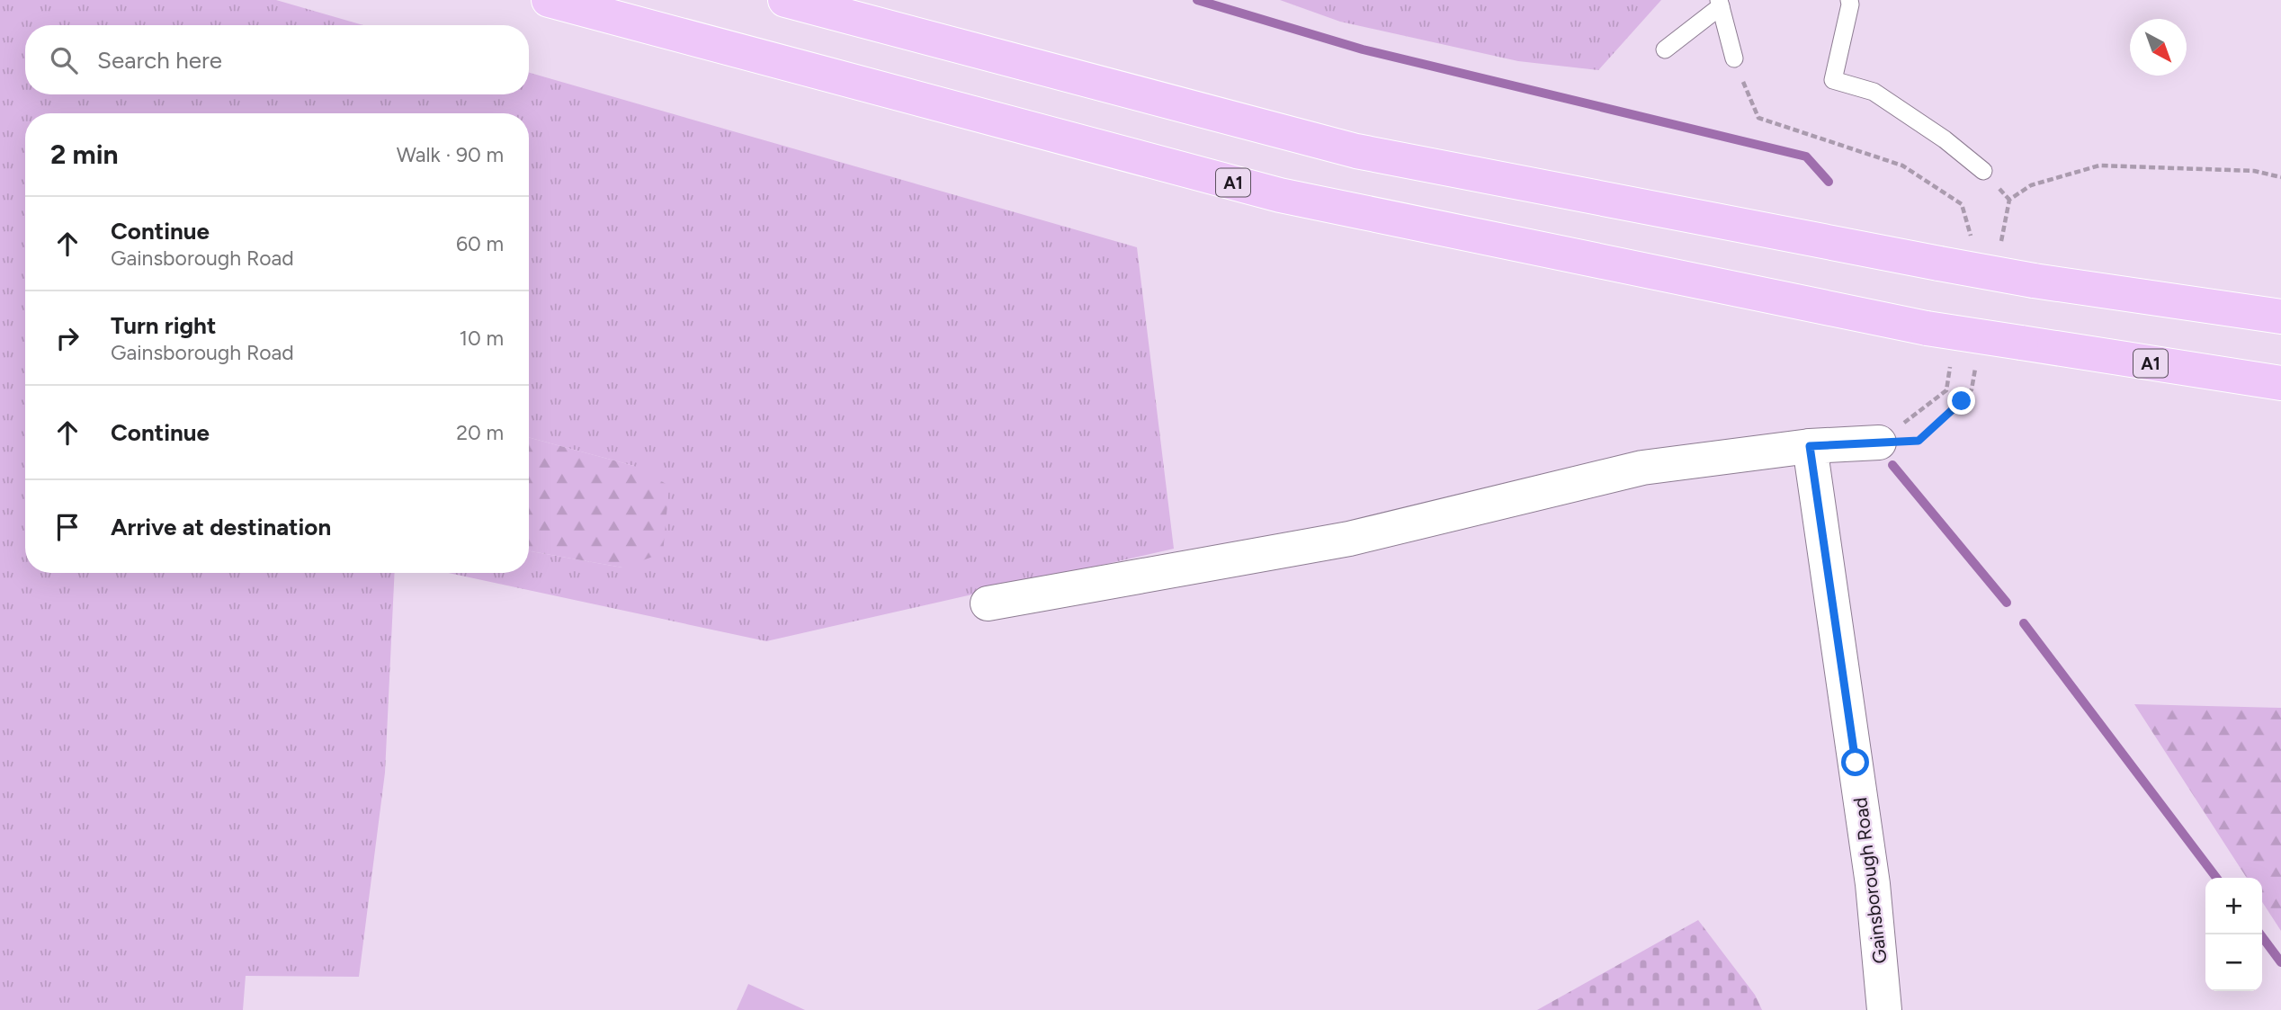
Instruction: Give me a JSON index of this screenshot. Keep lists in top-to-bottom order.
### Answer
{
  "streets": {
    "highway": ["A1"],
    "street": ["Gainsborough Road"]
  },
  "north": "bottom right",
  "page": {
    "search": "Search here",
    "heading": ["2 min", "Walk · 90 m"],
    "list": [
      ["Continue", "Gainsborough Road", "60 m"],
      ["Turn right", "Gainsborough Road", "10 m"],
      ["Continue", "20 m"],
      "Arrive at destination"
    ],
    "map_buttons": ["+", "−"]
  }
}
